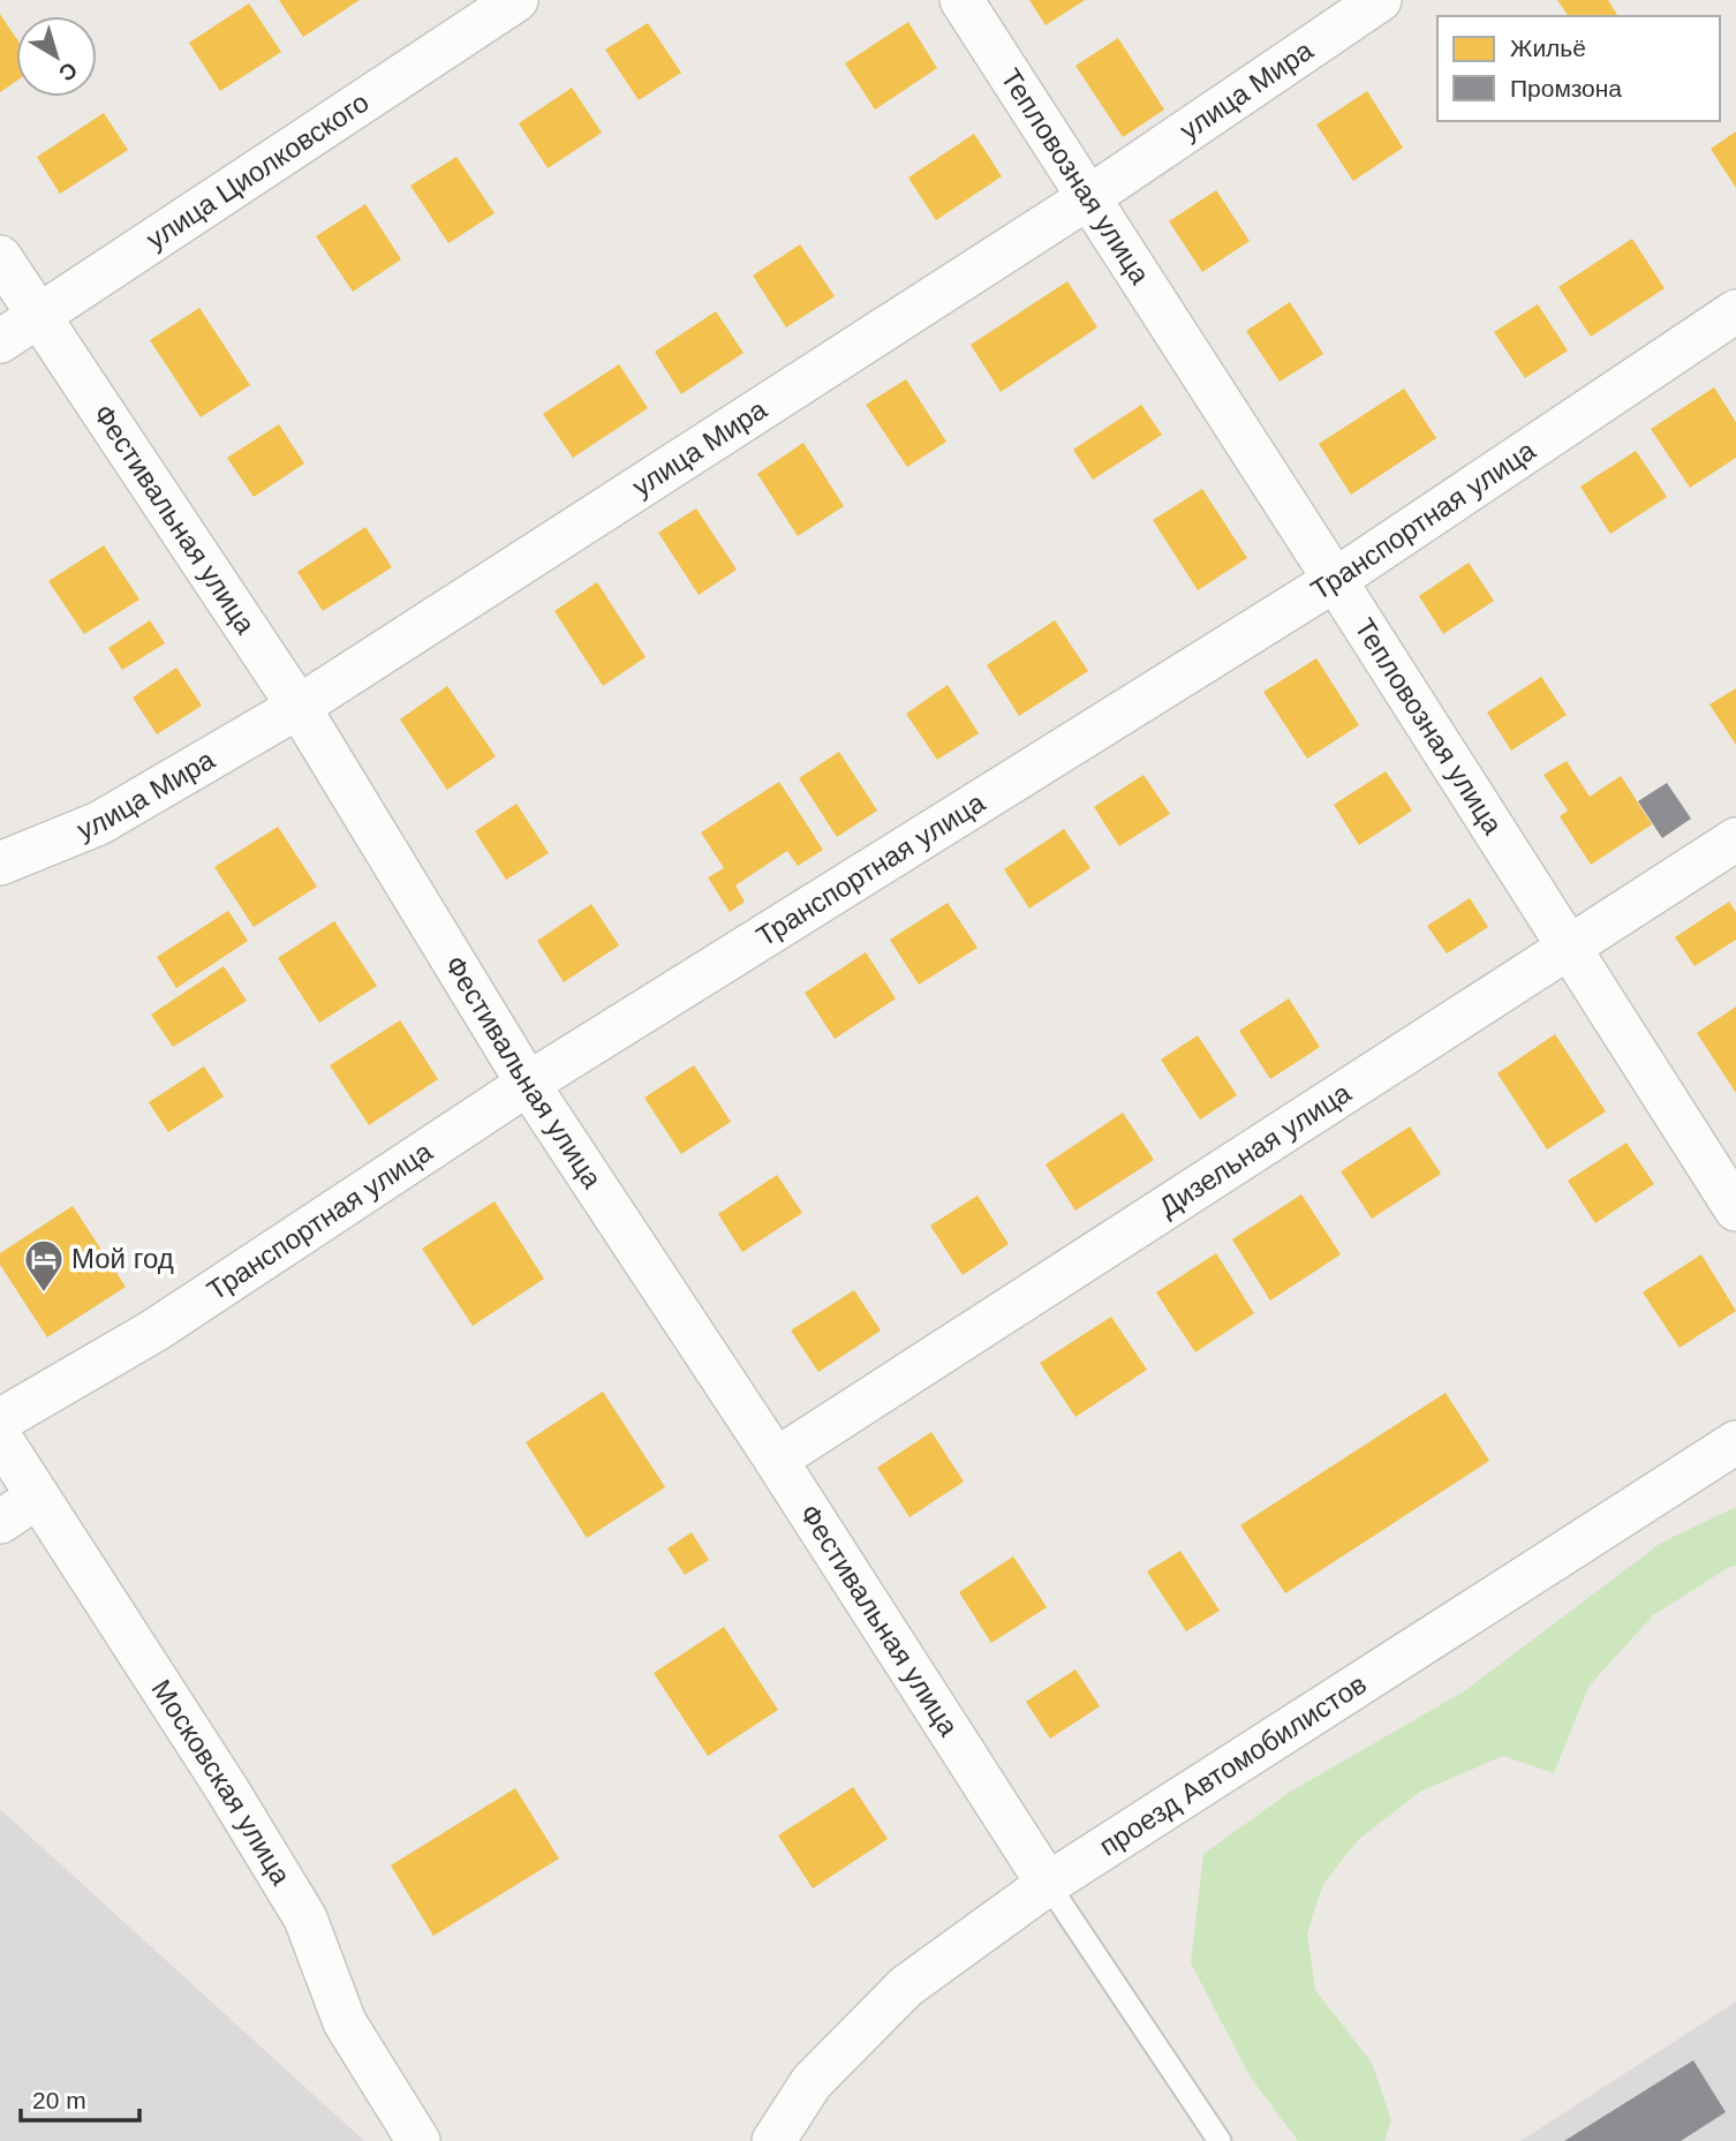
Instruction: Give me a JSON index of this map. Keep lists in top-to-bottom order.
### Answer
{
  "streets": {
    "street": [
      "улица Мира",
      "улица Циолковского",
      "Тепловозная улица",
      "Фестивальная улица",
      "Транспортная улица",
      "Дизельная улица",
      "проезд Автомобилистов",
      "Московская улица"
    ]
  },
  "crossings": [
    ["улица Мира", "Тепловозная улица"],
    ["улица Мира", "Фестивальная улица"],
    ["улица Циолковского", "Фестивальная улица"],
    ["Тепловозная улица", "Транспортная улица"],
    ["Тепловозная улица", "Дизельная улица"],
    ["Фестивальная улица", "Транспортная улица"],
    ["Фестивальная улица", "Дизельная улица"],
    ["Фестивальная улица", "проезд Автомобилистов"]
  ],
  "places": {
    "hotel": ["Мой год"]
  },
  "legend": ["Жильё", "Промзона"],
  "scale_bar": "20 m",
  "north": "bottom right"
}
